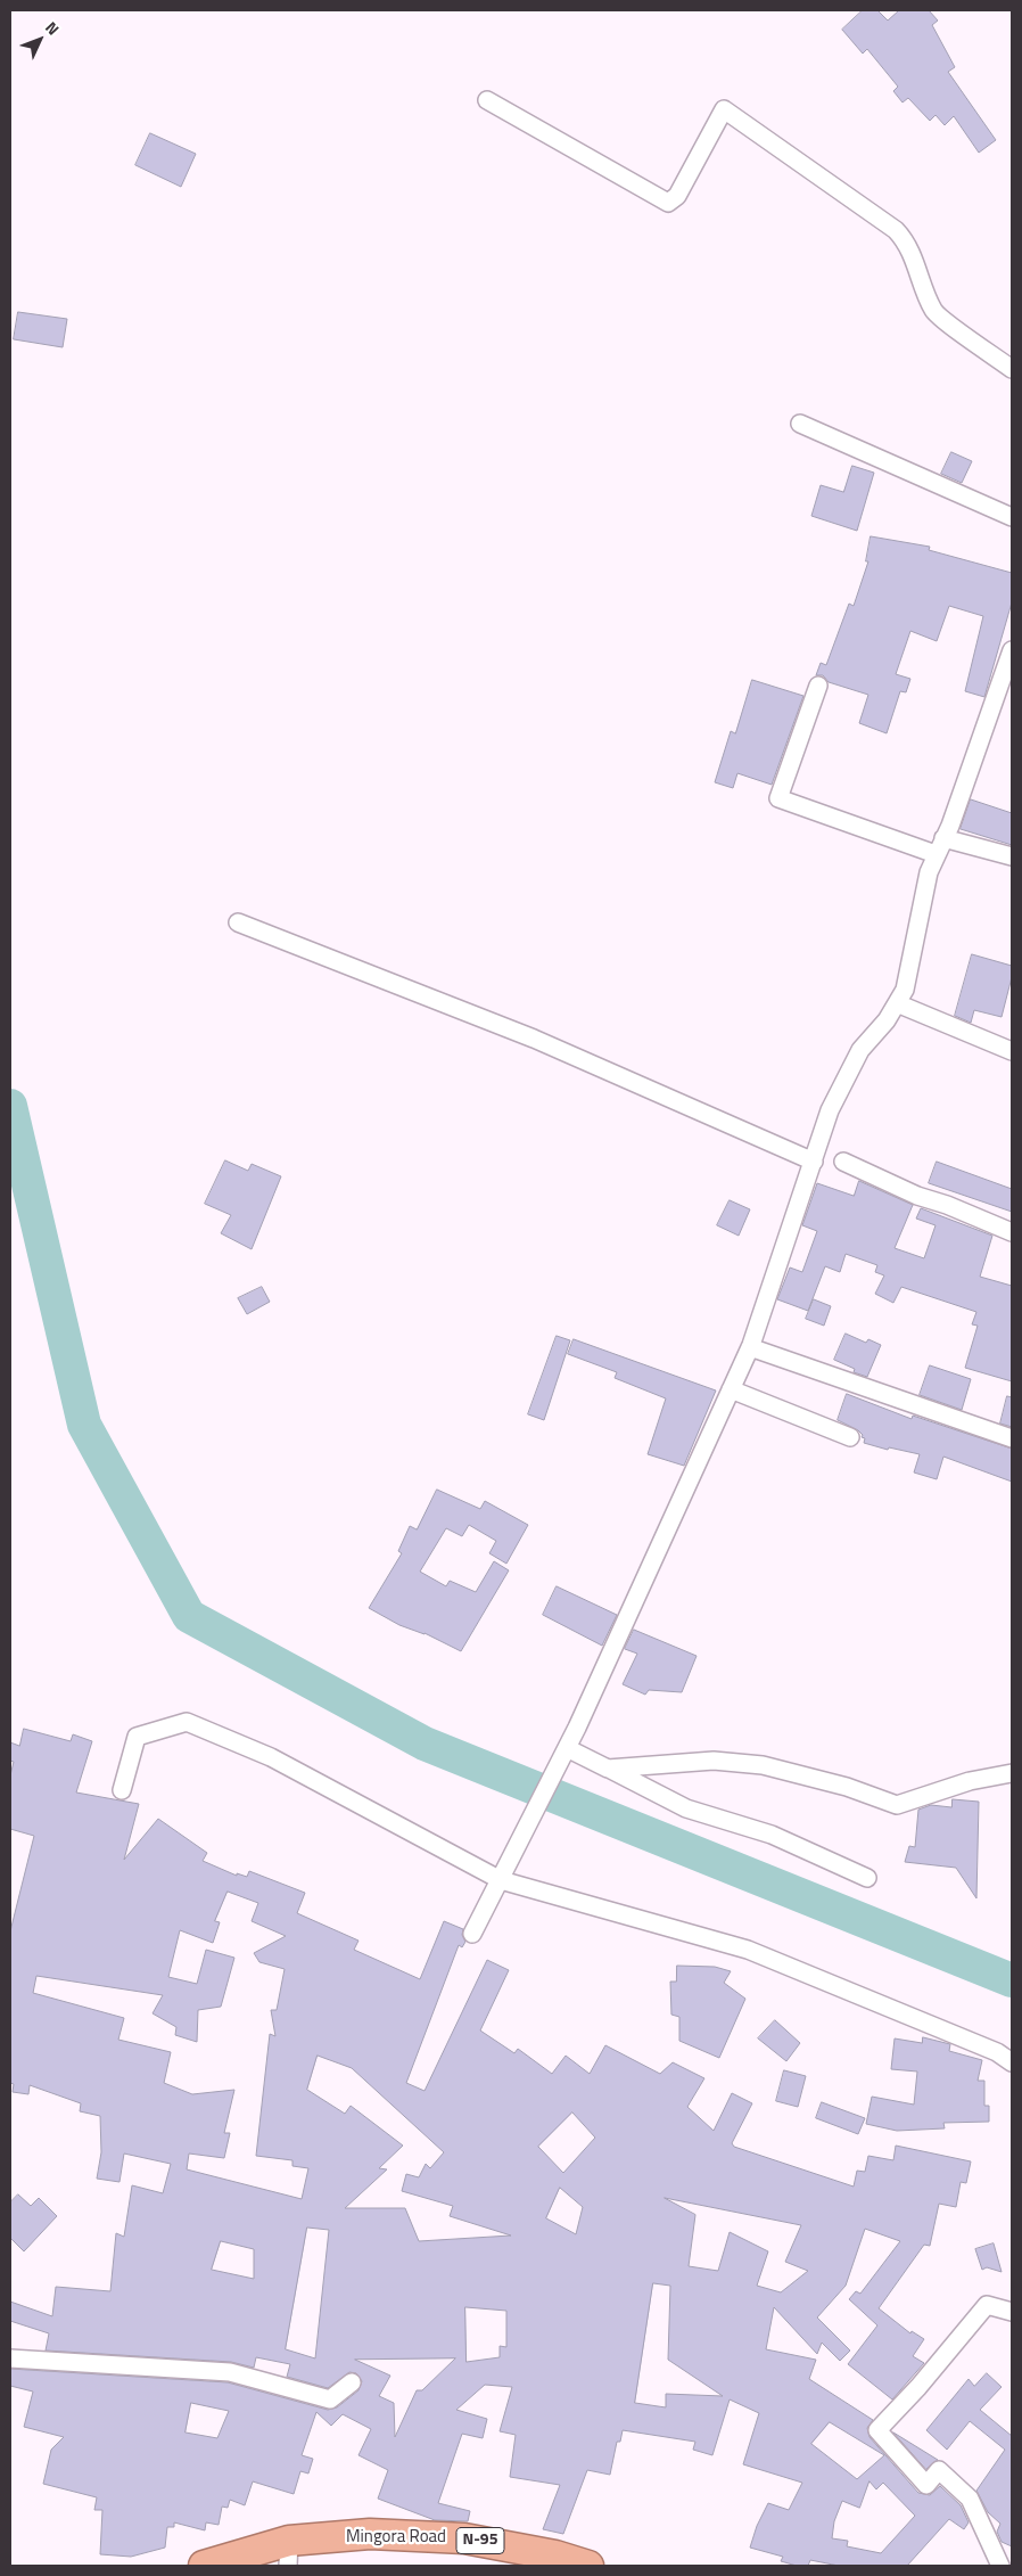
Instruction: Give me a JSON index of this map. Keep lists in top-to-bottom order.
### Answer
{
  "streets": {
    "highway": ["Mingora Road", "N-95"]
  },
  "north": "top right"
}
